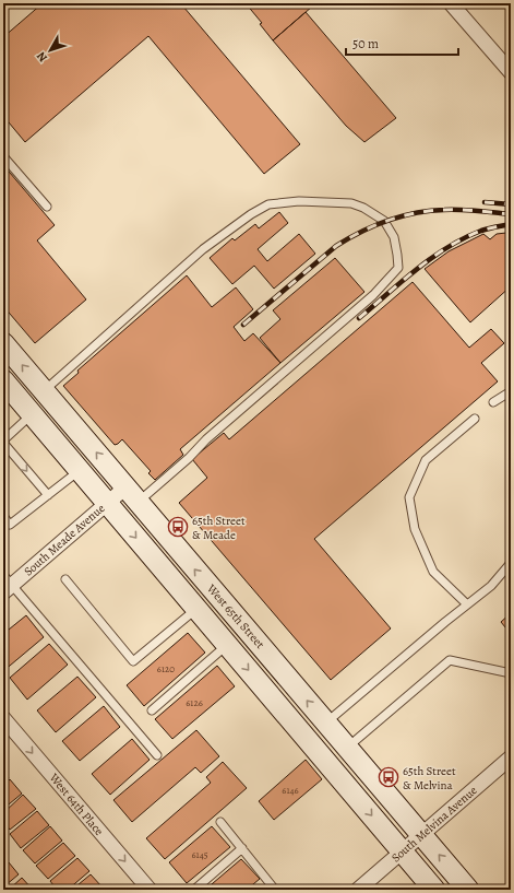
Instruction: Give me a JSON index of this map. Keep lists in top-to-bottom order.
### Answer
{
  "streets": {
    "street": [
      "South Meade Avenue",
      "West 65th Street",
      "West 64th Place",
      "South Melvina Avenue"
    ]
  },
  "crossings": [
    ["South Meade Avenue", "West 65th Street"],
    ["West 65th Street", "South Melvina Avenue"]
  ],
  "one_way": ["West 64th Place"],
  "places": {
    "bus stop": ["65th Street & Meade", "65th Street & Melvina"]
  },
  "house_numbers": [
    "6120",
    "6126",
    "6146",
    "6145"
  ],
  "scale_bar": "50 m",
  "north": "bottom left"
}
